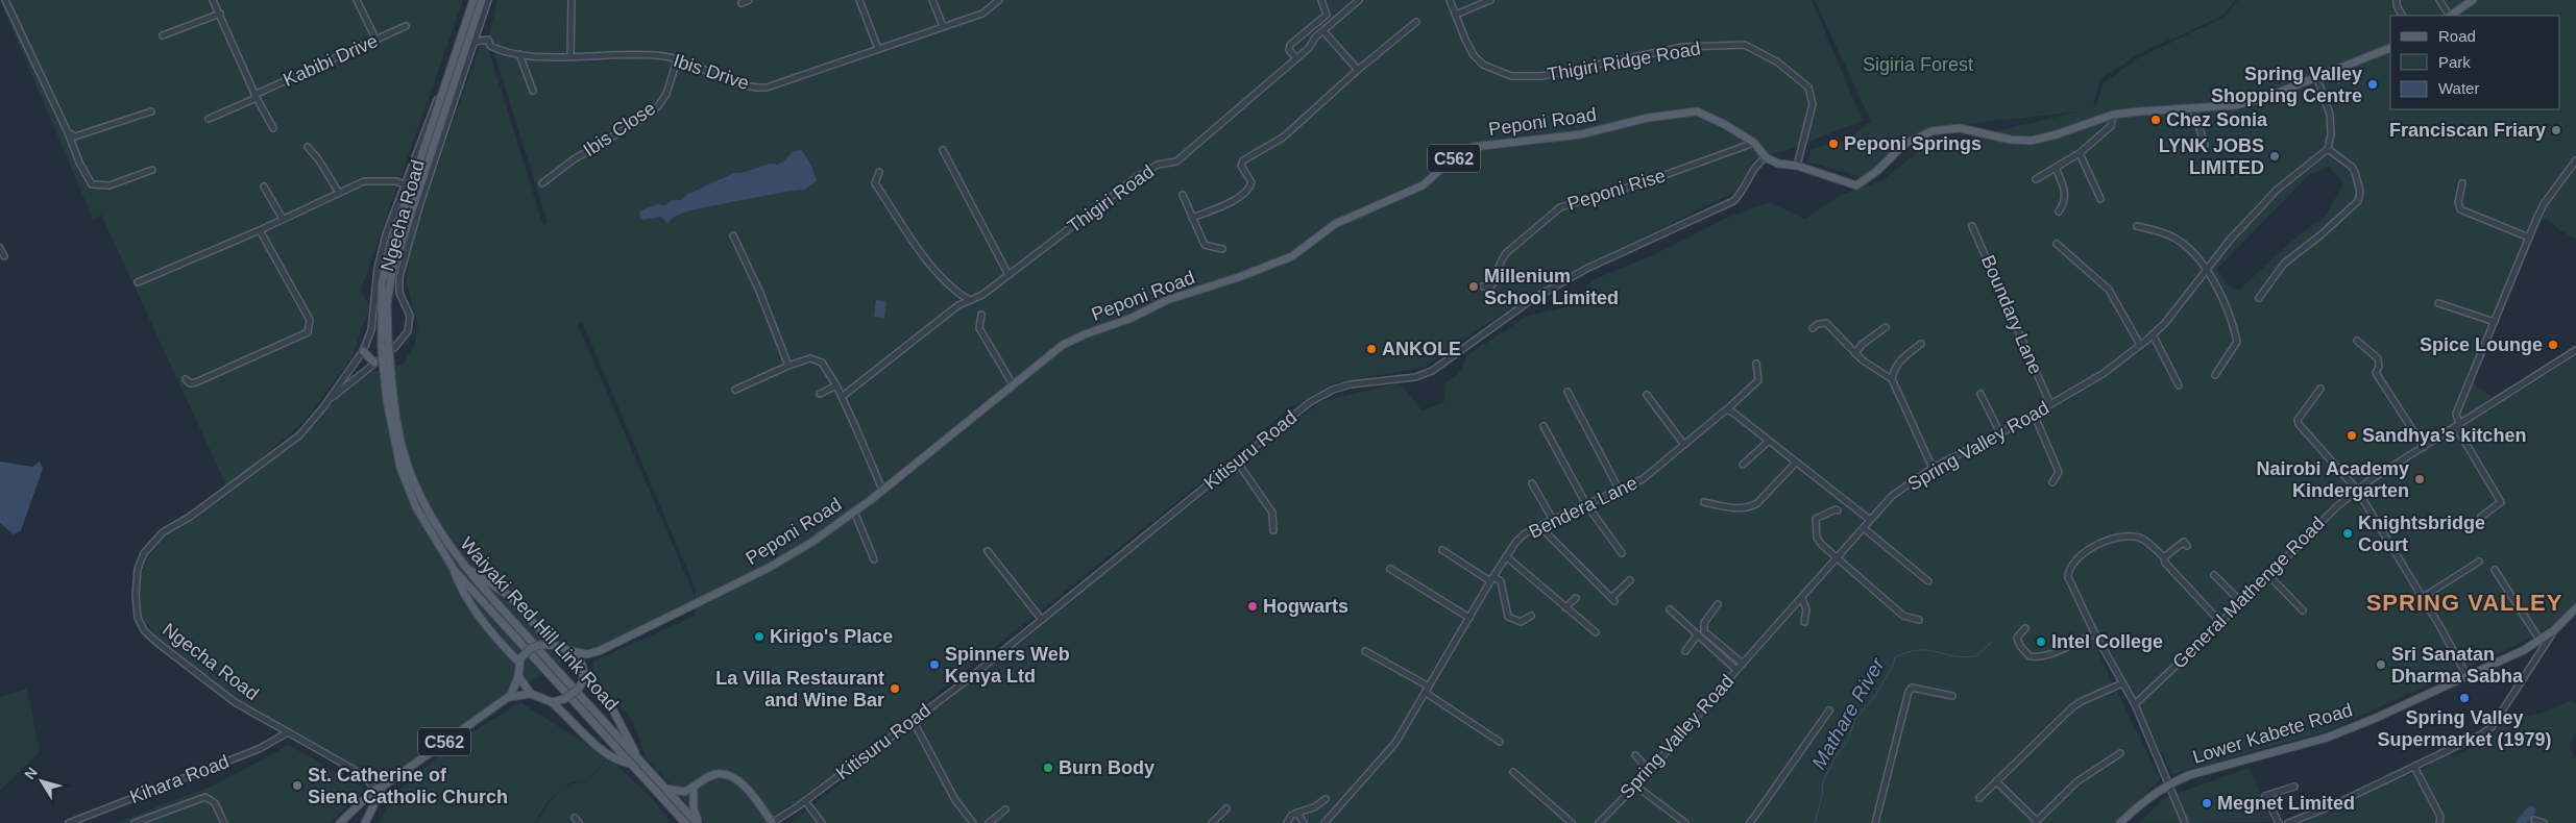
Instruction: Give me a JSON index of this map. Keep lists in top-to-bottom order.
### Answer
{
  "streets": {
    "main road": [
      "Peponi Road",
      "C562",
      "Waiyaki Red Hill Link Road",
      "Lower Kabete Road"
    ],
    "street": [
      "Kabibi Drive",
      "Thigiri Ridge Road",
      "Ibis Drive",
      "Ibis Close",
      "Peponi Rise",
      "Thigiri Road",
      "Ngecha Road",
      "Boundary Lane",
      "Spring Valley Road",
      "Kitisuru Road",
      "Bendera Lane",
      "General Mathenge Road",
      "Kihara Road"
    ]
  },
  "crossings": [
    ["Ibis Drive", "Ibis Close"],
    ["Ibis Drive", "Ngecha Road"],
    ["Peponi Road", "C562"],
    ["Peponi Road", "Peponi Rise"],
    ["Peponi Road", "Kitisuru Road"],
    ["Ngecha Road", "Kihara Road"],
    ["Boundary Lane", "Spring Valley Road"]
  ],
  "districts": ["SPRING VALLEY"],
  "water": ["Mathare River"],
  "parks": ["Sigiria Forest"],
  "places": [
    "Spring Valley Shopping Centre",
    "Chez Sonia",
    "Franciscan Friary",
    "Peponi Springs",
    "LYNK JOBS LIMITED",
    "Millenium School Limited",
    "Spice Lounge",
    "ANKOLE",
    "Sandhya’s kitchen",
    "Nairobi Academy Kindergarten",
    "Knightsbridge Court",
    "Hogwarts",
    "Kirigo's Place",
    "Intel College",
    "Spinners Web Kenya Ltd",
    "Sri Sanatan Dharma Sabha",
    "La Villa Restaurant and Wine Bar",
    "Spring Valley Supermarket (1979)",
    "Burn Body",
    "St. Catherine of Siena Catholic Church",
    "Megnet Limited"
  ],
  "legend": ["Road", "Park", "Water"],
  "north": "top left"
}
